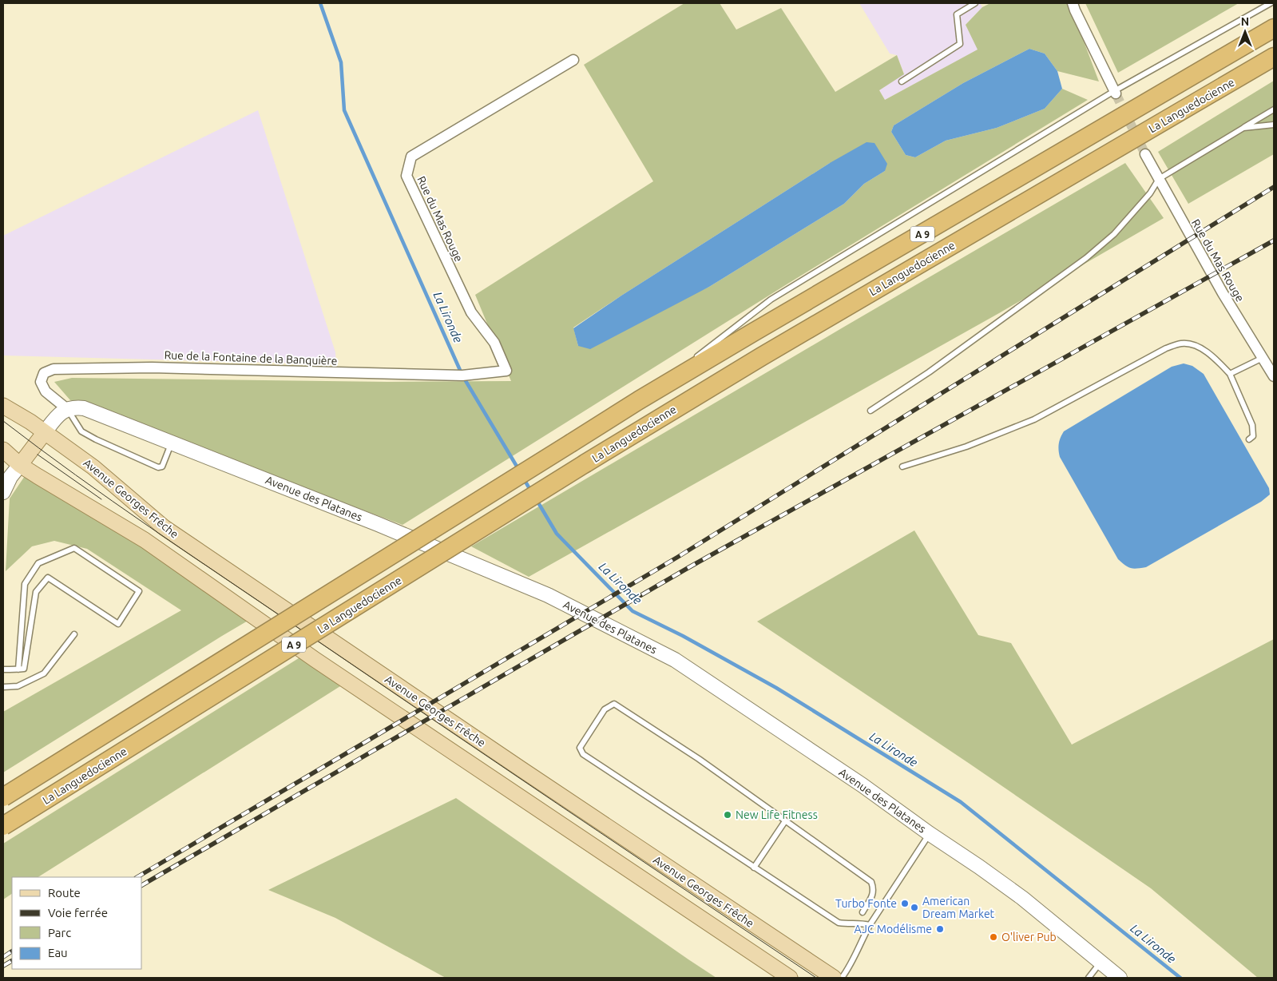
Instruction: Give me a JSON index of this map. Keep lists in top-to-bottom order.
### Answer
{
  "streets": {
    "highway": ["La Languedocienne", "A 9"],
    "main road": ["Avenue Georges Frêche"],
    "street": ["Rue du Mas Rouge", "Rue de la Fontaine de la Banquière", "Avenue des Platanes"]
  },
  "crossings": [
    ["Rue du Mas Rouge", "Rue de la Fontaine de la Banquière"],
    ["Rue de la Fontaine de la Banquière", "Avenue des Platanes"]
  ],
  "water": ["La Lironde"],
  "places": [
    "New Life Fitness",
    "Turbo Fonte",
    "American Dream Market",
    "AJC Modélisme",
    "O'liver Pub"
  ],
  "legend": [
    "Route",
    "Voie ferrée",
    "Parc",
    "Eau"
  ],
  "north": "top"
}
